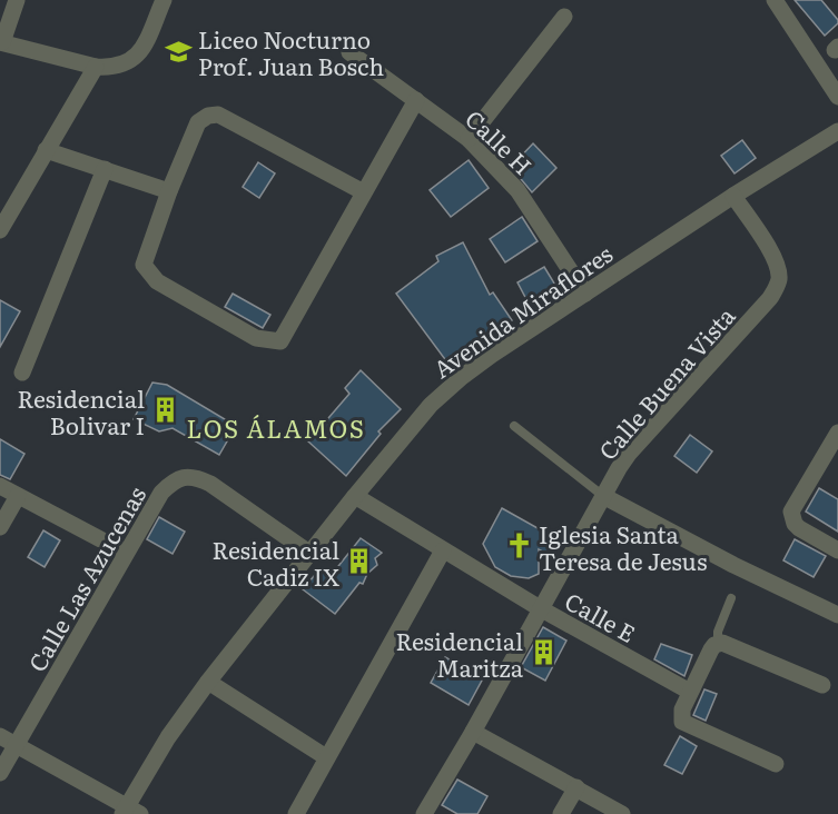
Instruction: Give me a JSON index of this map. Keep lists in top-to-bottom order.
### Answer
{
  "streets": {
    "street": [
      "Calle H",
      "Avenida Miraflores",
      "Calle Buena Vista",
      "Calle Las Azucenas",
      "Calle E"
    ]
  },
  "crossings": [
    ["Calle H", "Avenida Miraflores"],
    ["Avenida Miraflores", "Calle Buena Vista"],
    ["Avenida Miraflores", "Calle Las Azucenas"],
    ["Avenida Miraflores", "Calle E"],
    ["Calle Buena Vista", "Calle E"]
  ],
  "districts": ["LOS ÁLAMOS"],
  "places": {
    "school or university": ["Liceo Nocturno Prof. Juan Bosch"],
    "building": ["Residencial Bolivar I", "Residencial Cadiz IX", "Residencial Maritza"],
    "church": ["Iglesia Santa Teresa de Jesus"]
  }
}
